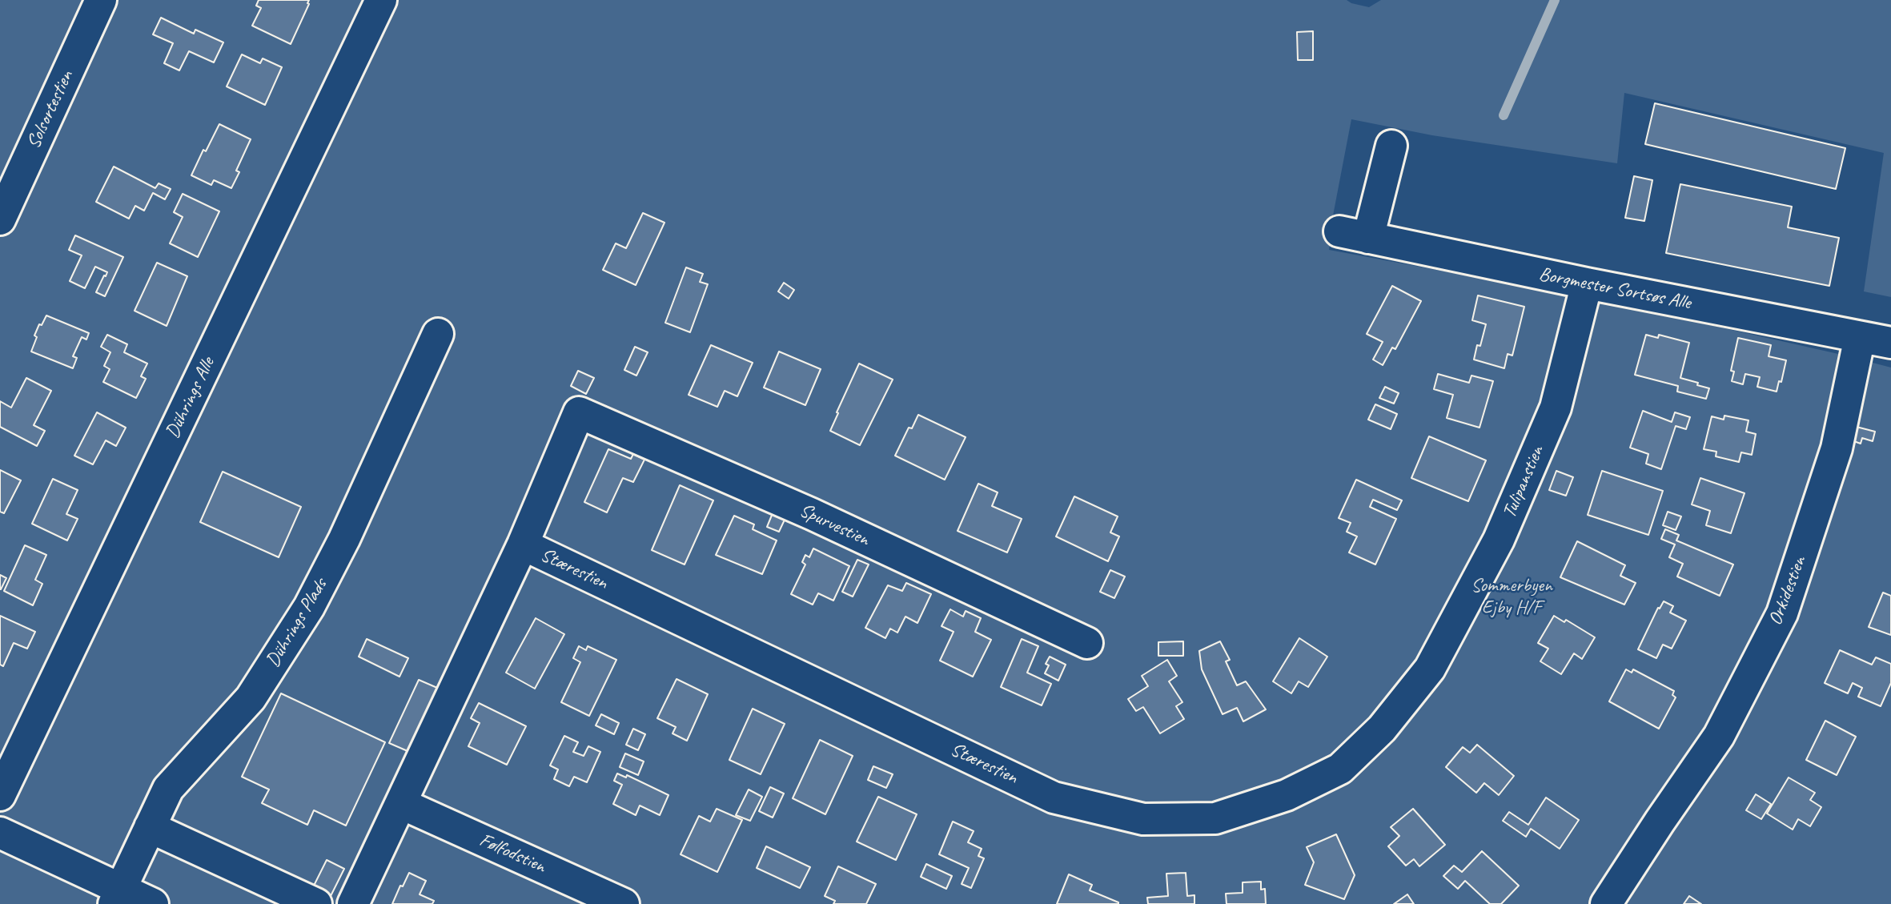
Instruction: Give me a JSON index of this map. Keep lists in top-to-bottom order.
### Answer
{
  "streets": {
    "lane": [
      "Solsortestien",
      "Borgmester Sortsøs Alle",
      "Dührings Alle",
      "Tulipanstien",
      "Spurvestien",
      "Stærestien",
      "Orkidestien",
      "Dührings Plads",
      "Følfodstien"
    ]
  },
  "crossings": [
    ["Borgmester Sortsøs Alle", "Tulipanstien"],
    ["Borgmester Sortsøs Alle", "Orkidestien"],
    ["Tulipanstien", "Stærestien"],
    ["Spurvestien", "Stærestien"]
  ],
  "parks": ["Sommerbyen Ejby H/F"]
}
